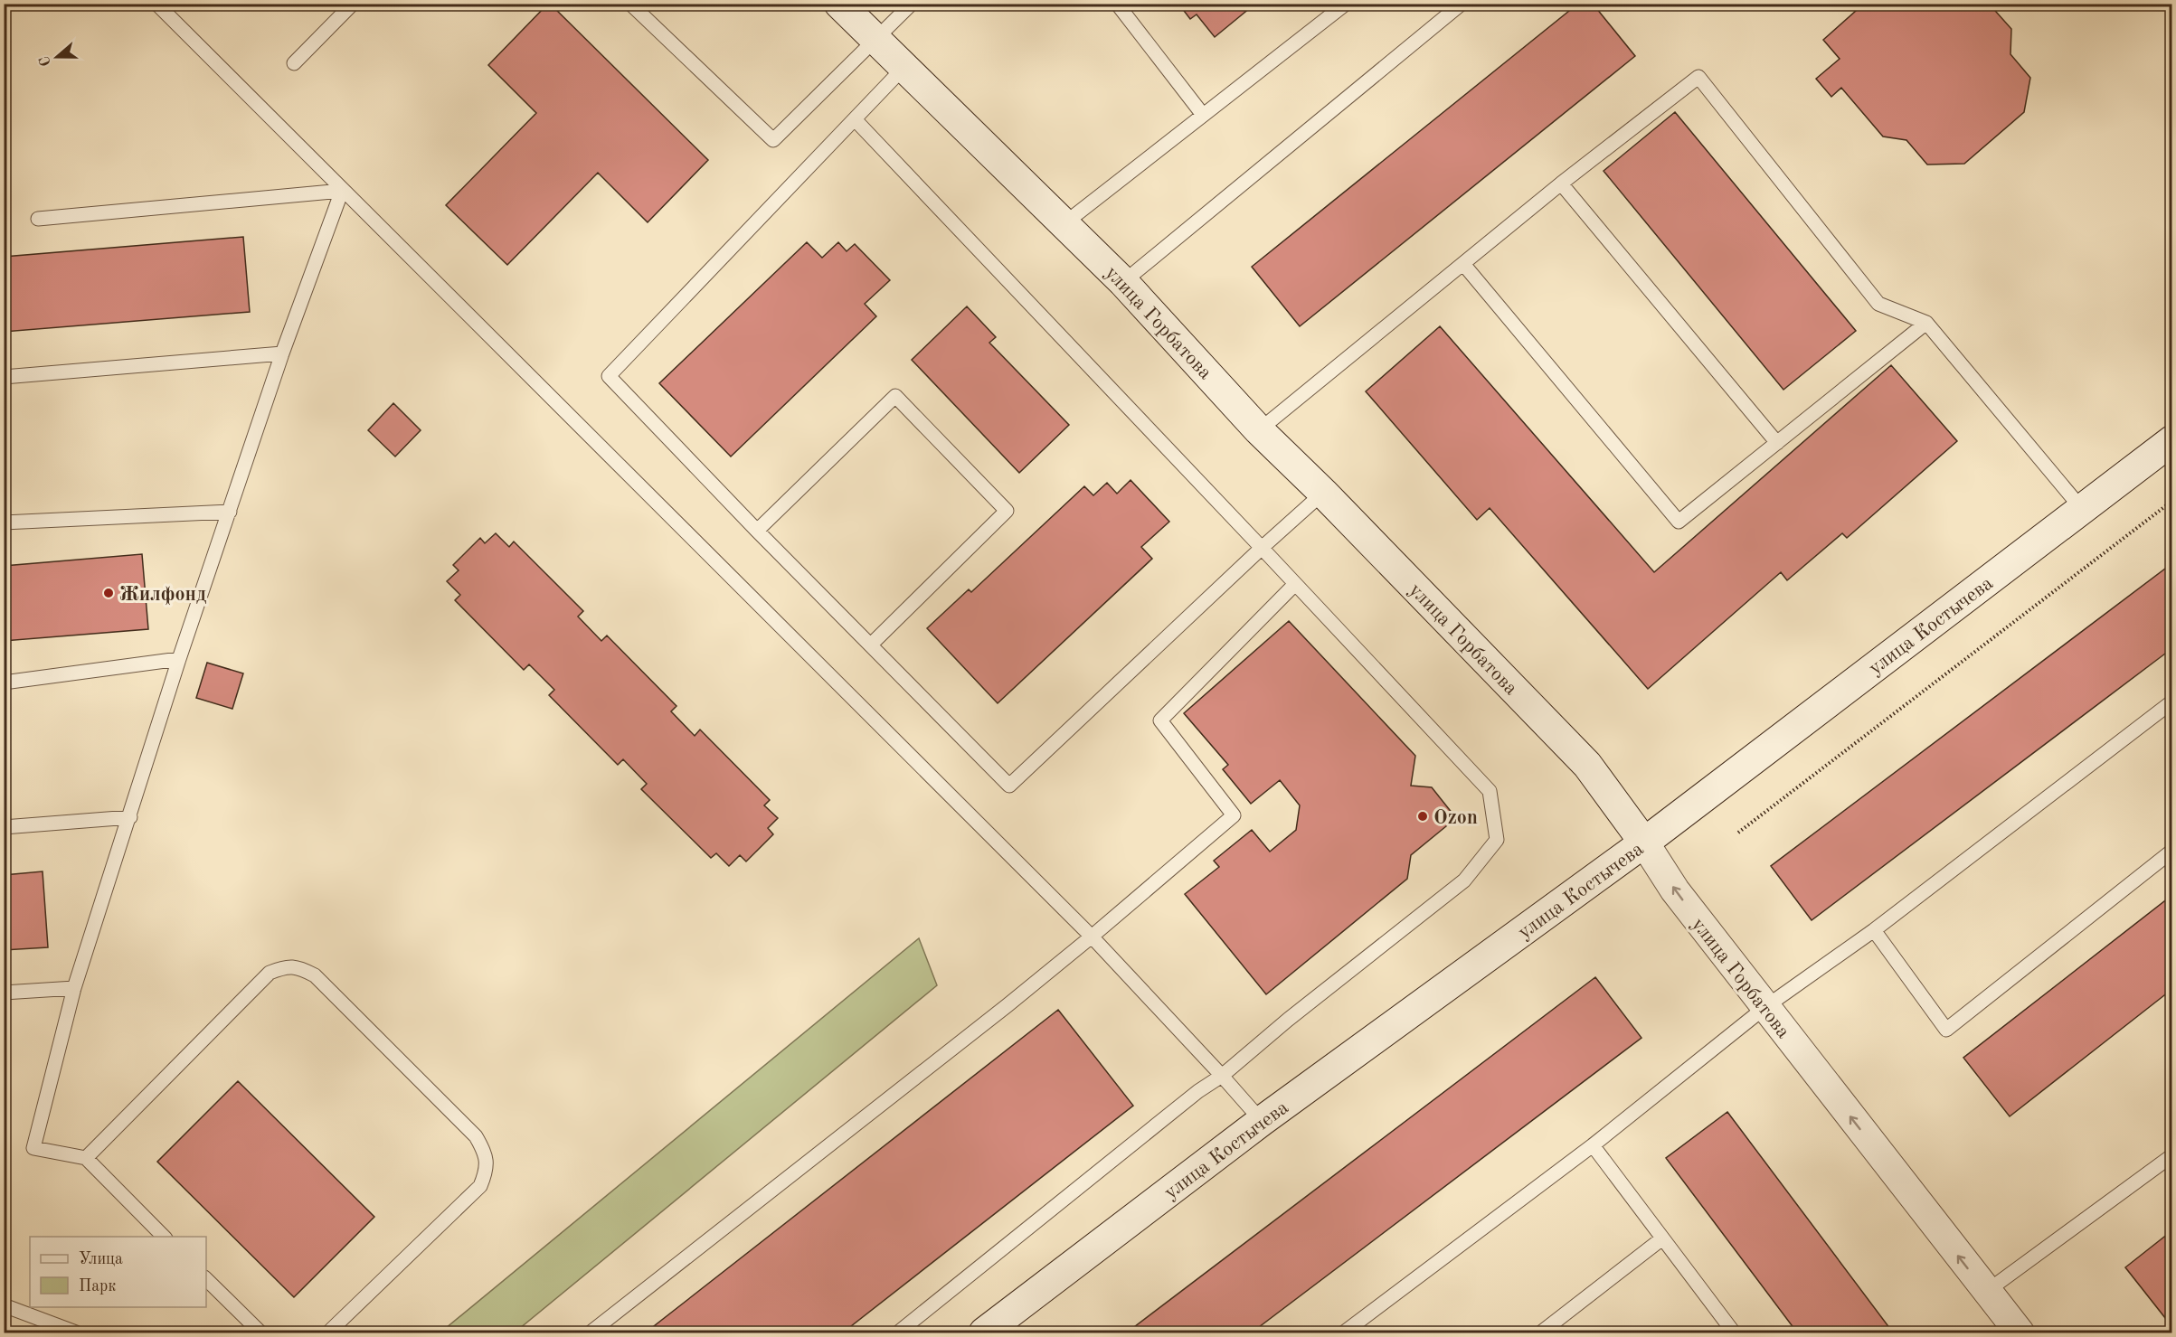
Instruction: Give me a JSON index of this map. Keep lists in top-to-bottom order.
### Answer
{
  "streets": {
    "main road": ["улица Горбатова", "улица Костычева"]
  },
  "crossings": [
    ["улица Горбатова", "улица Костычева"]
  ],
  "places": ["Жилфонд", "Ozon"],
  "legend": ["Улица", "Парк"],
  "north": "left"
}
